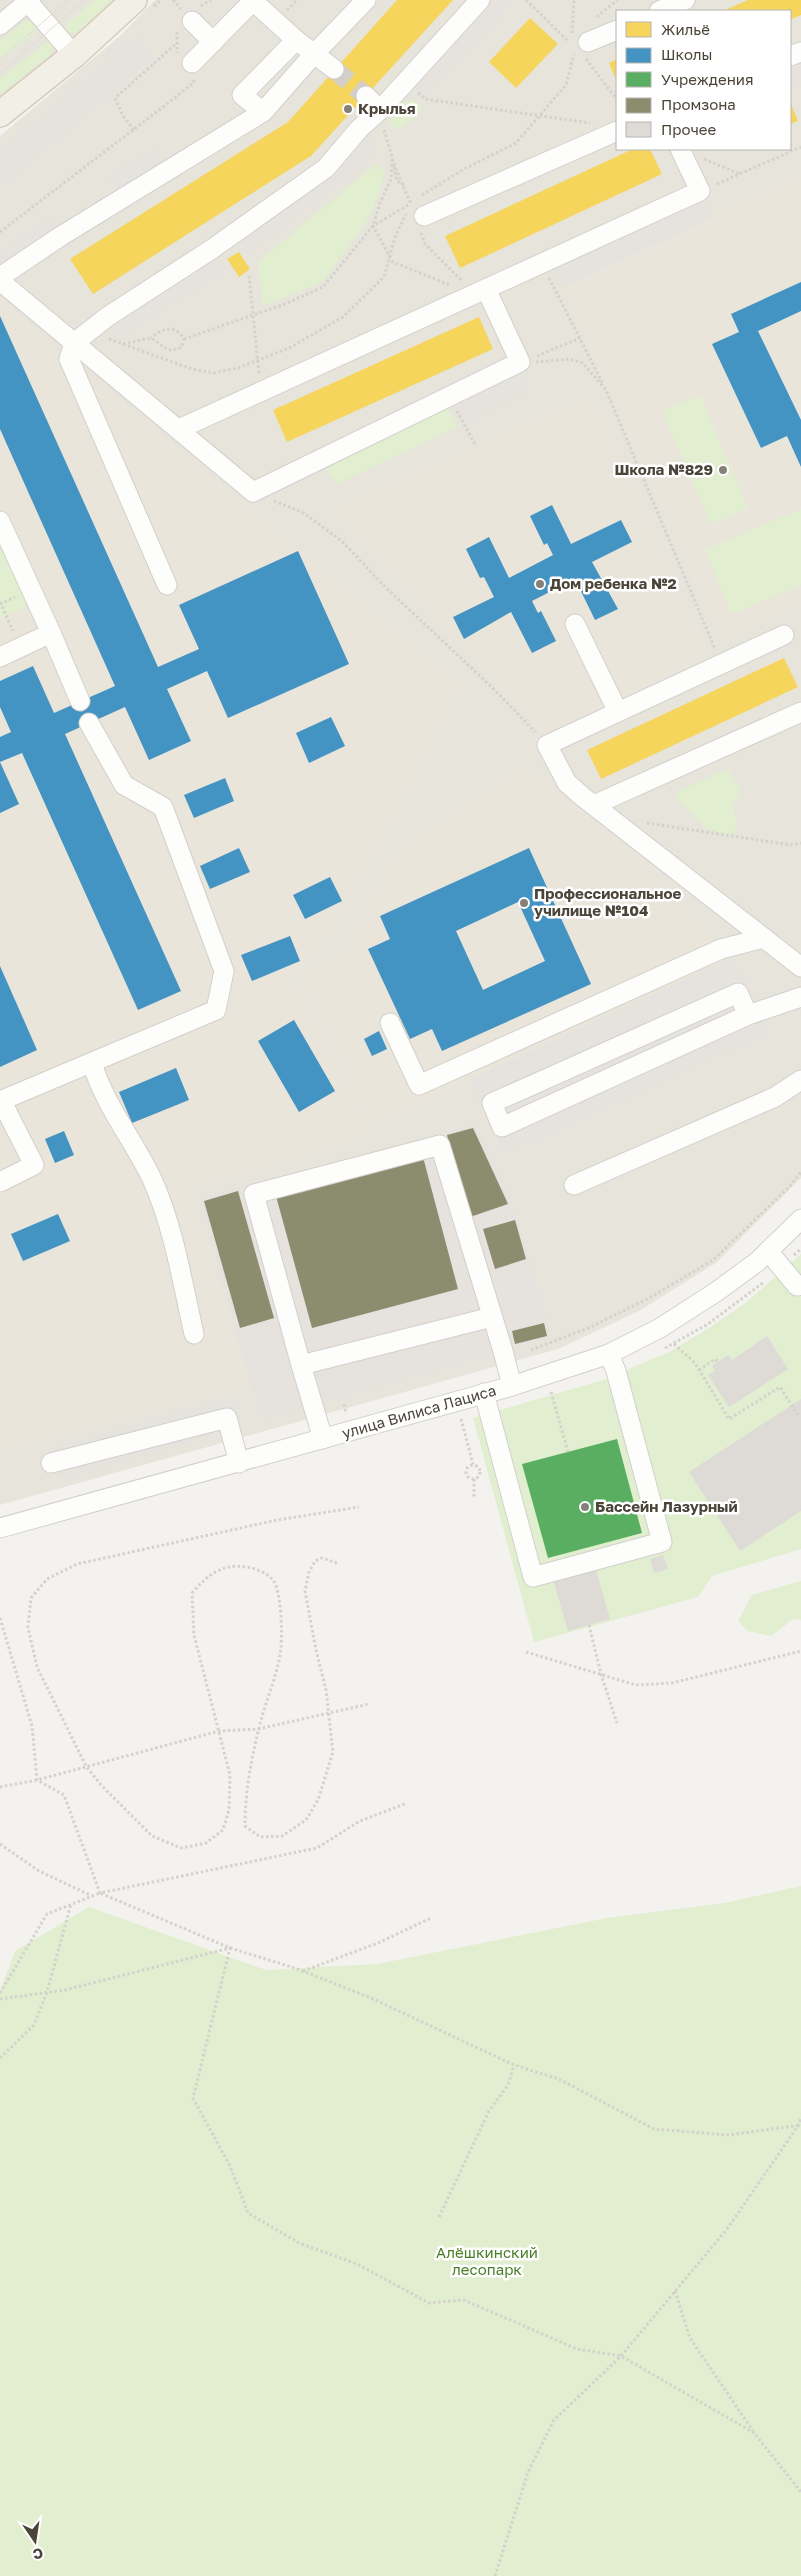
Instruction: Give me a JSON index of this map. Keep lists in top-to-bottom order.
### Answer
{
  "streets": {
    "street": ["улица Вилиса Лациса"]
  },
  "parks": ["Алёшкинский лесопарк"],
  "places": [
    "Крылья",
    "Школа №829",
    "Дом ребенка №2",
    "Профессиональное училище №104",
    "Бассейн Лазурный"
  ],
  "legend": [
    "Жильё",
    "Школы",
    "Учреждения",
    "Промзона",
    "Прочее"
  ],
  "north": "bottom"
}
